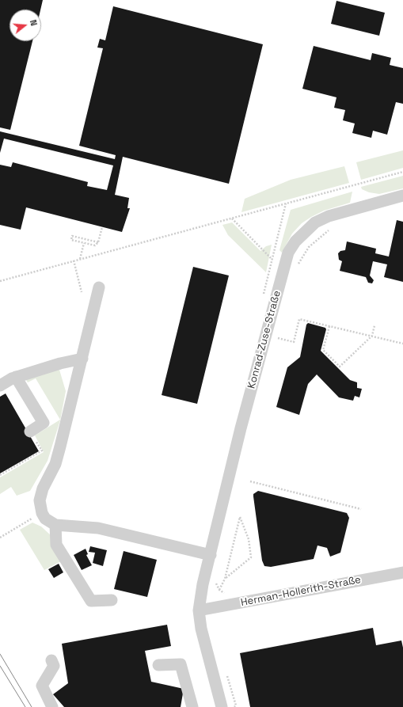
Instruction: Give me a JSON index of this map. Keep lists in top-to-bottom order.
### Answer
{
  "streets": {
    "street": ["Konrad-Zuse-Straße", "Herman-Hollerith-Straße"]
  },
  "crossings": [
    ["Konrad-Zuse-Straße", "Herman-Hollerith-Straße"]
  ],
  "north": "right"
}
